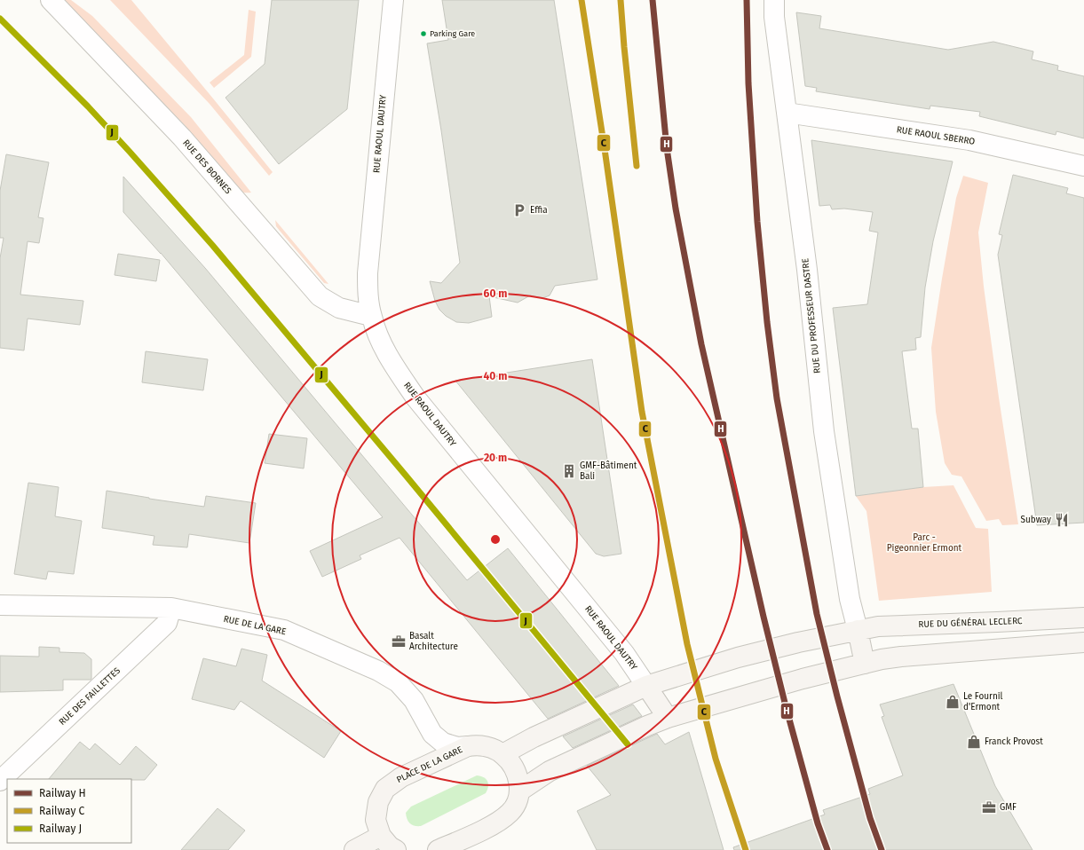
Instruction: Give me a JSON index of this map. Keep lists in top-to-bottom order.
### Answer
{
  "streets": {
    "main road": ["RUE DU GÉNÉRAL LECLERC", "PLACE DE LA GARE"],
    "street": [
      "RUE RAOUL DAUTRY",
      "RUE RAOUL SBERRO",
      "RUE DES BORNES",
      "RUE DU PROFESSEUR DASTRE",
      "RUE DE LA GARE",
      "RUE DES FAILLETTES"
    ]
  },
  "crossings": [
    ["RUE RAOUL DAUTRY", "RUE DES BORNES"],
    ["RUE RAOUL DAUTRY", "RUE DU GÉNÉRAL LECLERC"],
    ["RUE RAOUL SBERRO", "RUE DU PROFESSEUR DASTRE"],
    ["RUE DU PROFESSEUR DASTRE", "RUE DU GÉNÉRAL LECLERC"],
    ["RUE DU GÉNÉRAL LECLERC", "PLACE DE LA GARE"],
    ["RUE DE LA GARE", "RUE DES FAILLETTES"],
    ["RUE DE LA GARE", "PLACE DE LA GARE"]
  ],
  "parks": ["Parc - Pigeonnier Ermont"],
  "places": {
    "other": ["Parking Gare"],
    "parking": ["Effia"],
    "building": ["GMF-Bâtiment Bali"],
    "restaurant": ["Subway"],
    "office": ["Basalt Architecture", "GMF"],
    "shop": ["Le Fournil d'Ermont", "Franck Provost"]
  },
  "lines": ["rail line H", "rail line C", "rail line J"],
  "legend": ["Railway H", "Railway C", "Railway J"],
  "rings": ["60 m", "40 m", "20 m"]
}
